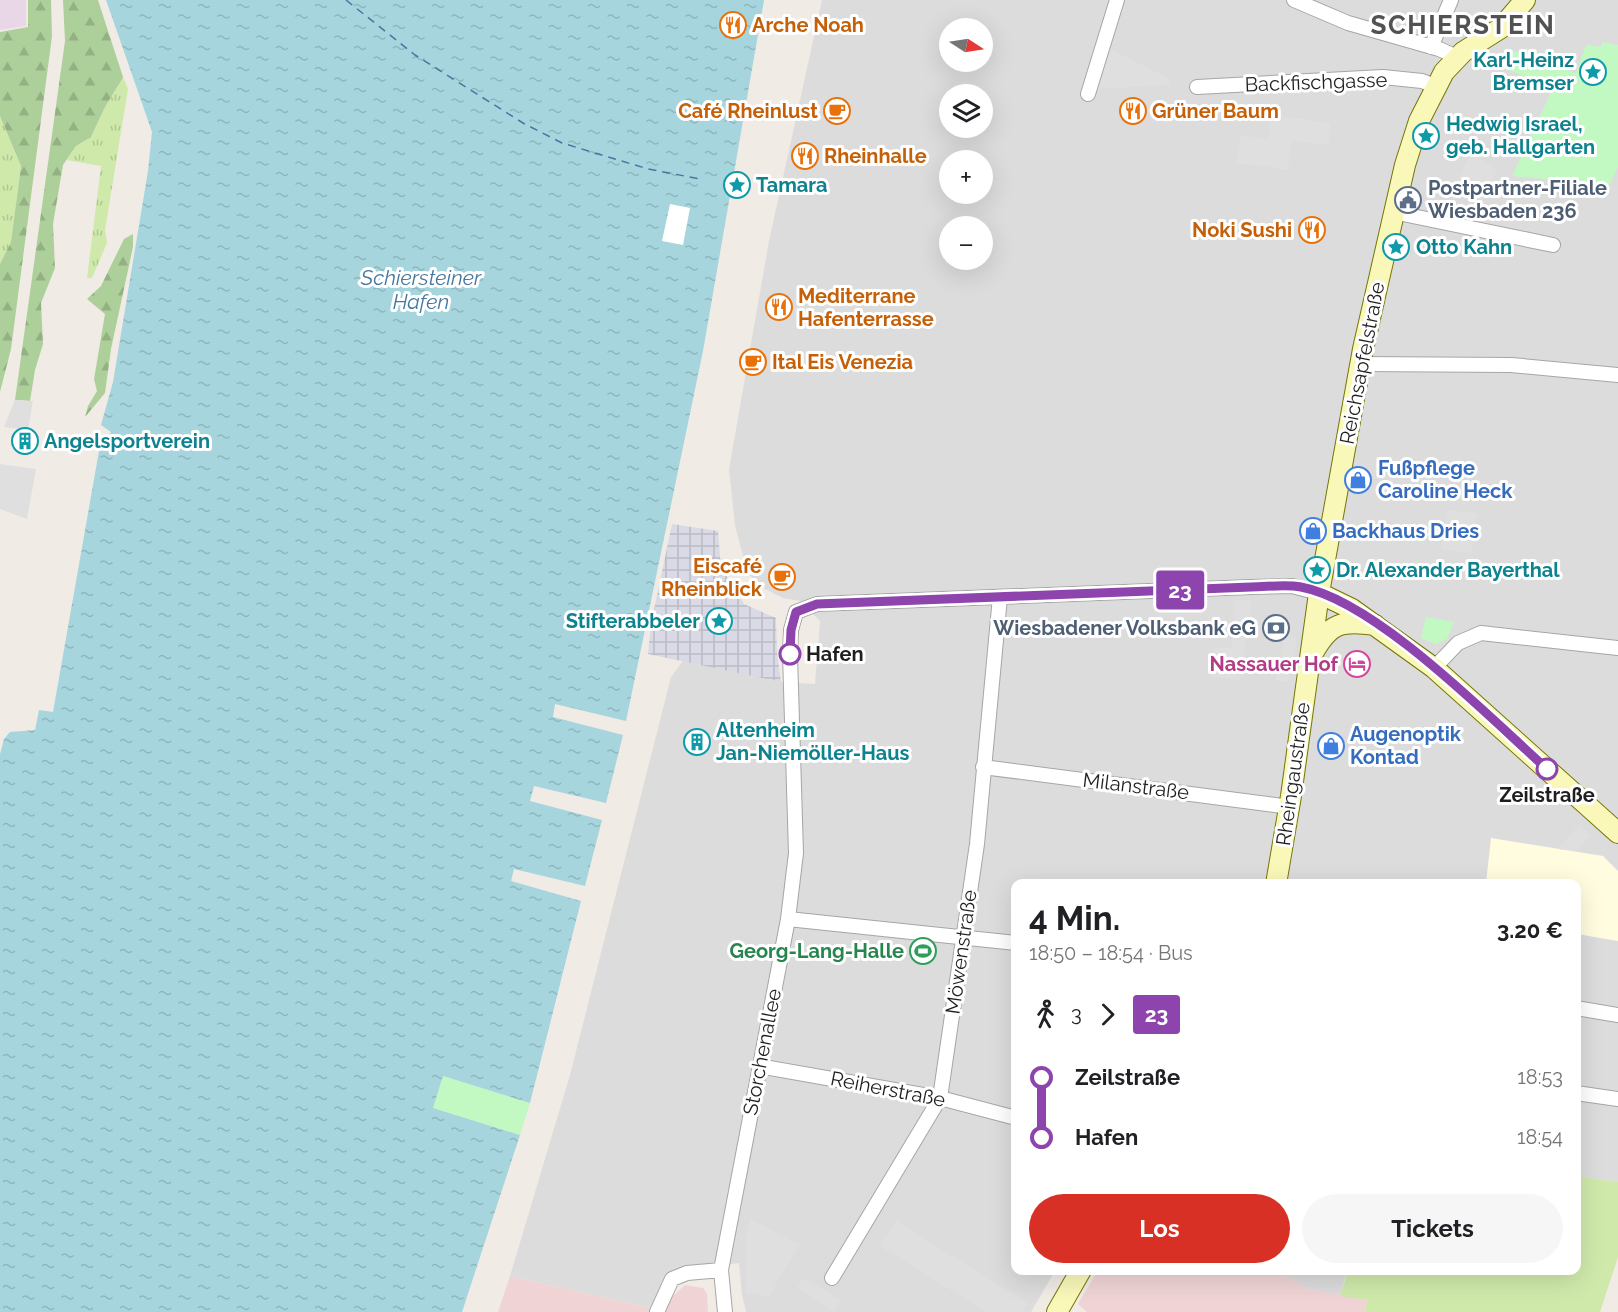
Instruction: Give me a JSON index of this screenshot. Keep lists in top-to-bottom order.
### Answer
{
  "streets": {
    "main road": ["Reichsapfelstraße", "Rheingaustraße"],
    "street": [
      "Backfischgasse",
      "Milanstraße",
      "Möwenstraße",
      "Storchenallee",
      "Reiherstraße"
    ]
  },
  "crossings": [
    ["Backfischgasse", "Reichsapfelstraße"],
    ["Reichsapfelstraße", "Rheingaustraße"],
    ["Rheingaustraße", "Milanstraße"],
    ["Milanstraße", "Möwenstraße"],
    ["Möwenstraße", "Storchenallee"],
    ["Möwenstraße", "Reiherstraße"],
    ["Storchenallee", "Reiherstraße"]
  ],
  "districts": ["SCHIERSTEIN"],
  "water": ["Schiersteiner Hafen"],
  "places": {
    "restaurant": [
      "Arche Noah",
      "Grüner Baum",
      "Rheinhalle",
      "Noki Sushi",
      "Mediterrane Hafenterrasse"
    ],
    "place": [
      "Karl-Heinz Bremser",
      "Hedwig Israel, geb. Hallgarten",
      "Tamara",
      "Otto Kahn",
      "Dr. Alexander Bayerthal",
      "Stifterabbeler"
    ],
    "cafe": ["Café Rheinlust", "Ital Eis Venezia", "Eiscafé Rheinblick"],
    "public building": ["Postpartner-Filiale Wiesbaden 236"],
    "building": ["Angelsportverein", "Altenheim Jan-Niemöller-Haus"],
    "shop": ["Fußpflege Caroline Heck", "Backhaus Dries", "Augenoptik Kontad"],
    "bank": ["Wiesbadener Volksbank eG"],
    "other": ["Hafen", "Zeilstraße"],
    "hotel": ["Nassauer Hof"],
    "sports": ["Georg-Lang-Halle"]
  },
  "lines": ["bus line 23"],
  "north": "right",
  "page": {
    "on_map": "23",
    "map_buttons": ["+", "−"],
    "heading": ["4 Min.", "18:50 – 18:54 · Bus", "3.20 €"],
    "legs": ["3", "23"],
    "list": [
      {
        "name": "Zeilstraße",
        "value": "18:53"
      },
      {
        "name": "Hafen",
        "value": "18:54"
      }
    ],
    "buttons": ["Los", "Tickets"]
  }
}
